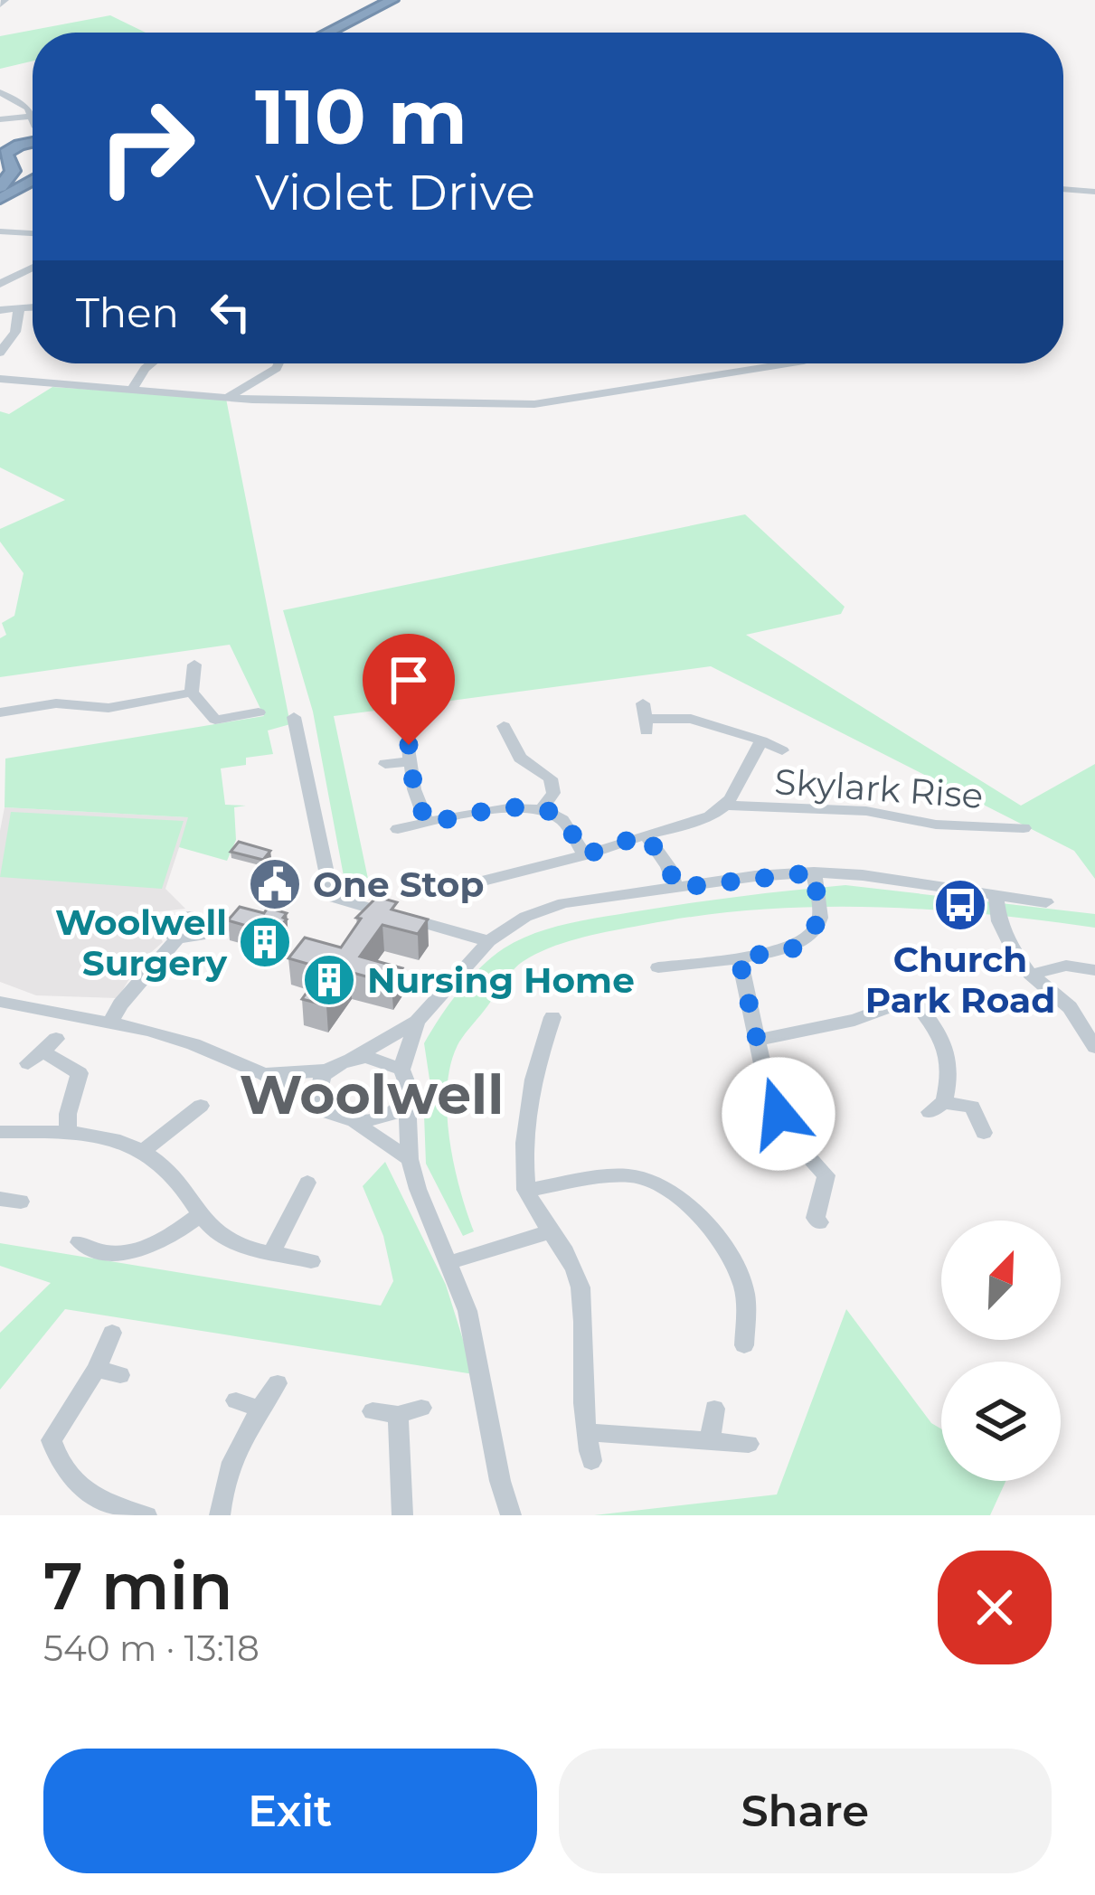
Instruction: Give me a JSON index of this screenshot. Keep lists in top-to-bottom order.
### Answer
{
  "streets": {
    "street": ["Skylark Rise"]
  },
  "districts": ["Woolwell"],
  "places": {
    "public building": ["One Stop"],
    "bus stop": ["Church Park Road"],
    "building": ["Woolwell Surgery", "Nursing Home"]
  },
  "north": "top right",
  "page": {
    "turn": ["110 m", "Violet Drive"],
    "then": "Then",
    "heading": ["7 min", "540 m · 13:18"],
    "buttons": ["Exit", "Share"]
  }
}
